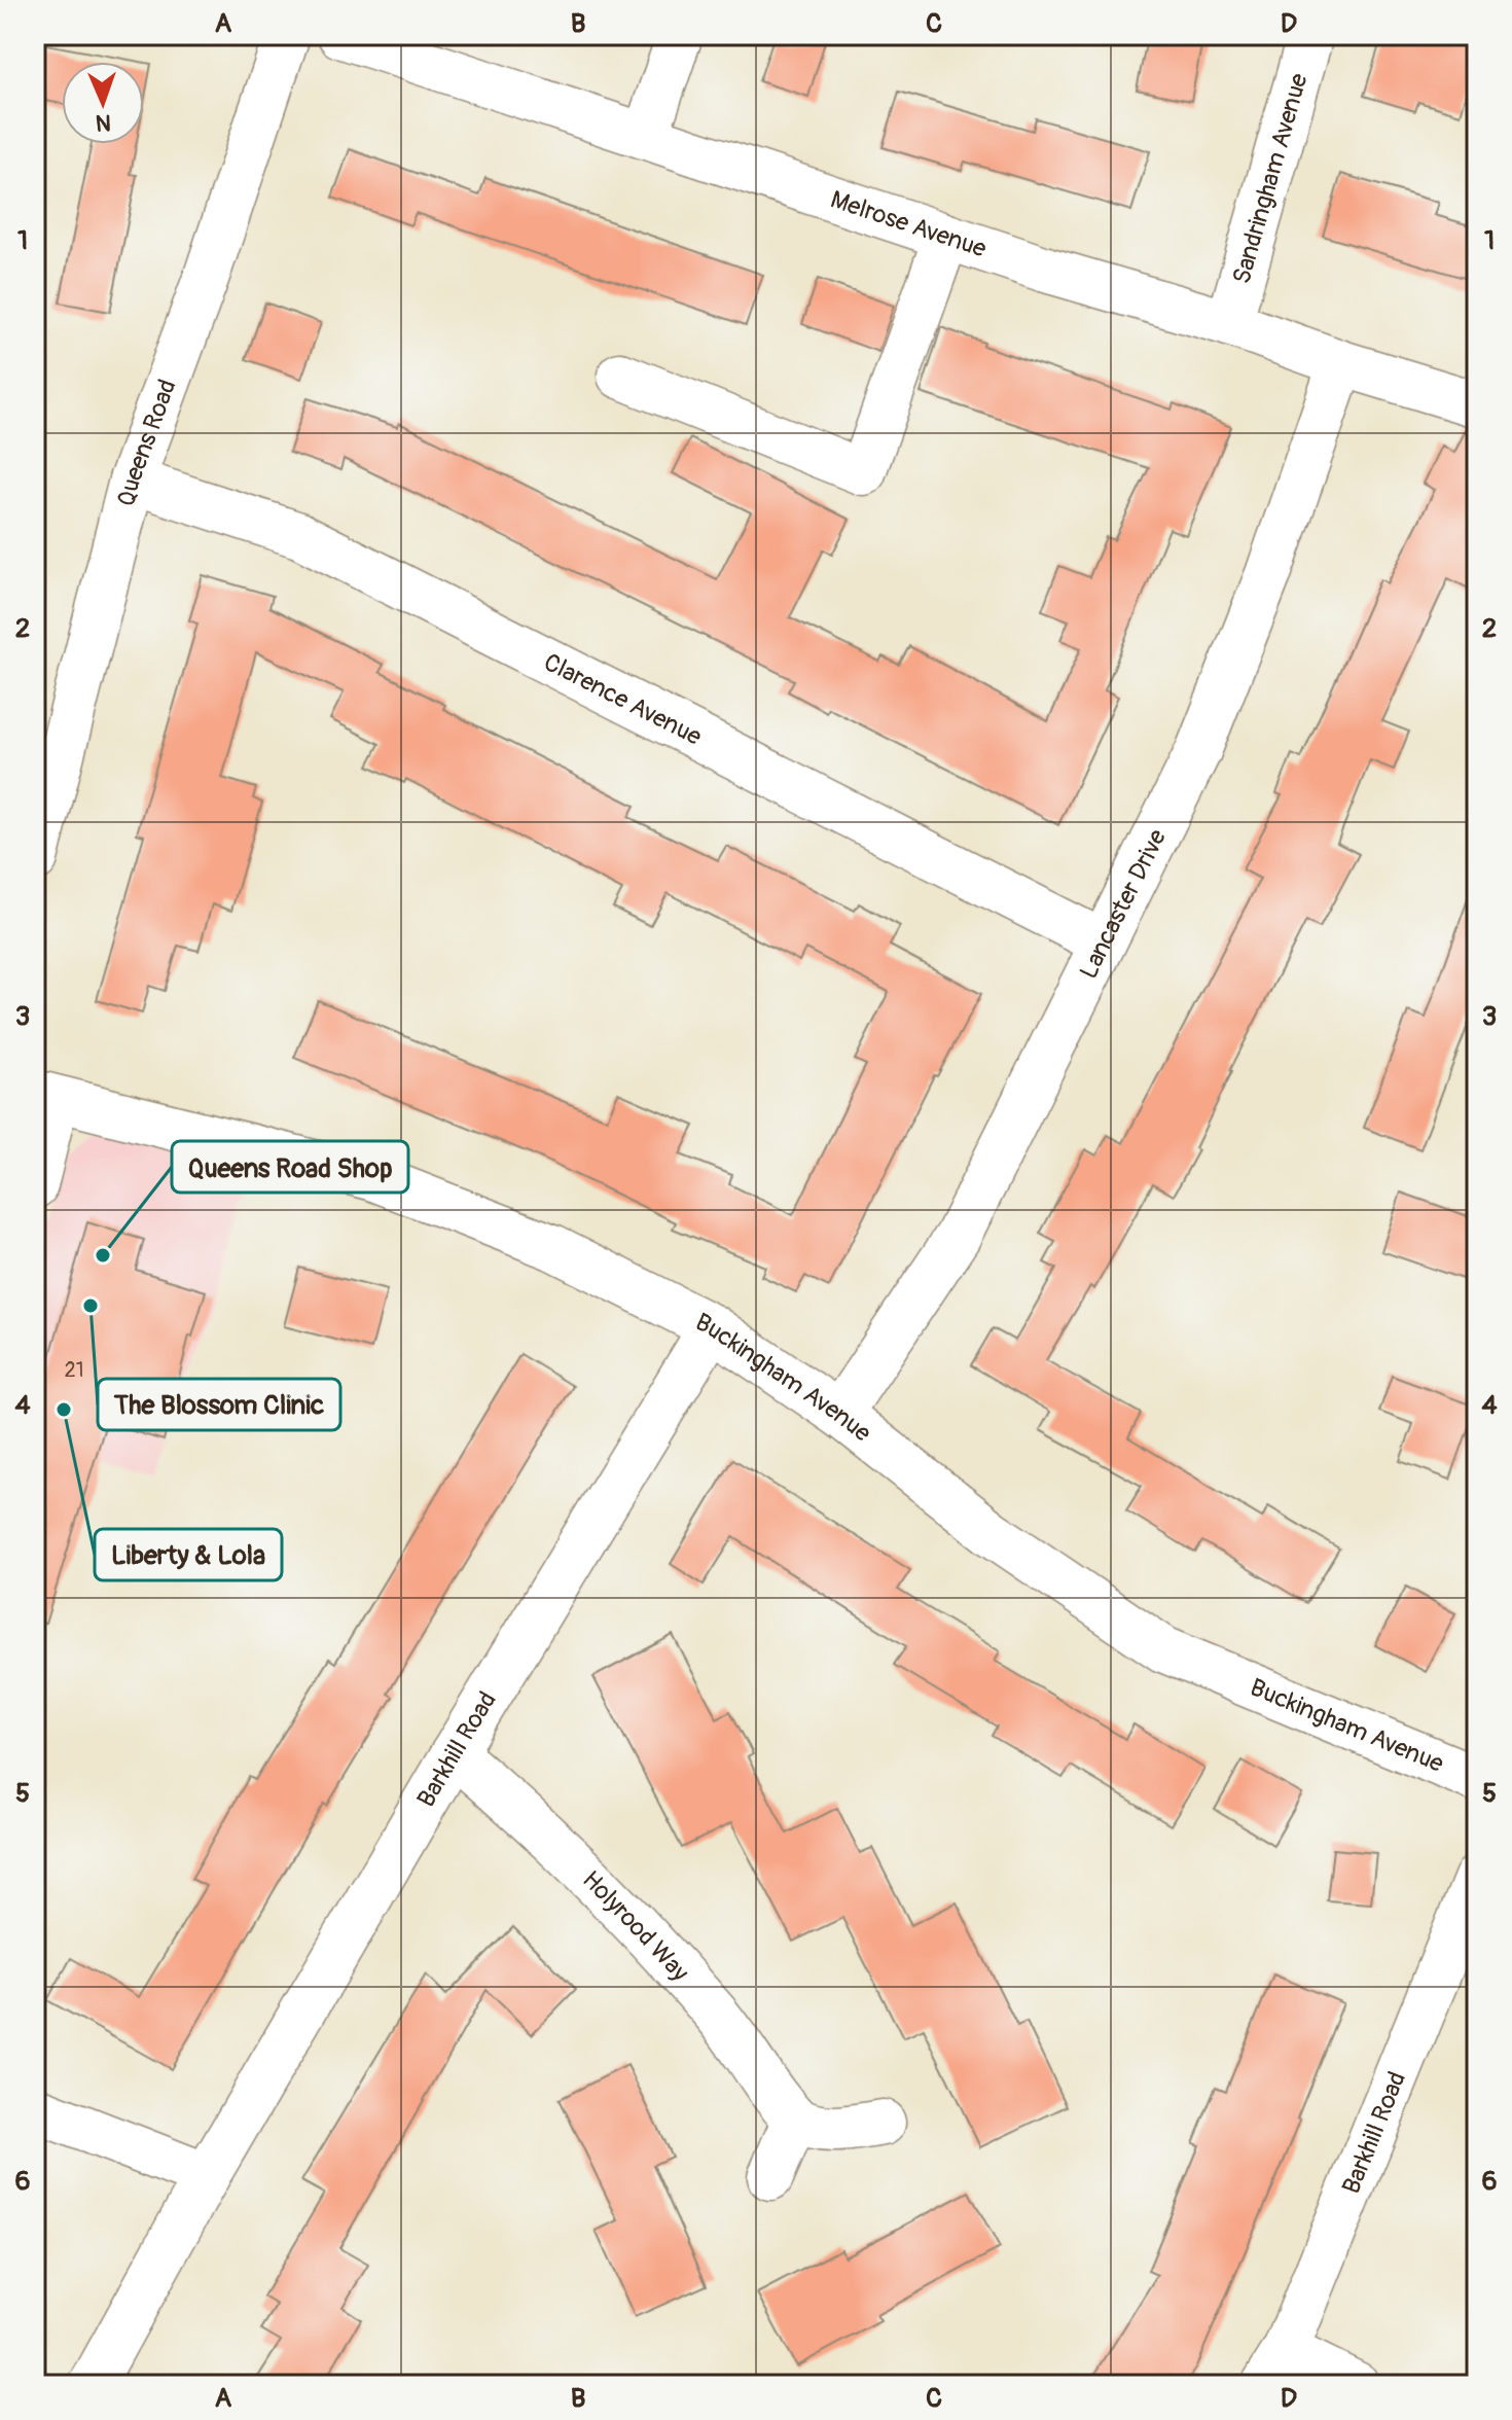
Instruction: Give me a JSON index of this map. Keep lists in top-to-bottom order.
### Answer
{
  "streets": {
    "street": [
      "Sandringham Avenue",
      "Melrose Avenue",
      "Queens Road",
      "Clarence Avenue",
      "Lancaster Drive",
      "Buckingham Avenue",
      "Barkhill Road",
      "Holyrood Way"
    ]
  },
  "crossings": [
    ["Sandringham Avenue", "Melrose Avenue"],
    ["Melrose Avenue", "Lancaster Drive"],
    ["Queens Road", "Clarence Avenue"],
    ["Clarence Avenue", "Lancaster Drive"],
    ["Lancaster Drive", "Buckingham Avenue"],
    ["Buckingham Avenue", "Barkhill Road"],
    ["Barkhill Road", "Holyrood Way"]
  ],
  "places": ["Queens Road Shop", "The Blossom Clinic", "Liberty & Lola"],
  "house_numbers": ["21"],
  "north": "bottom",
  "grid": {
    "columns": [
      "A",
      "B",
      "C",
      "D"
    ],
    "rows": [
      "1",
      "2",
      "3",
      "4",
      "5",
      "6"
    ]
  }
}
